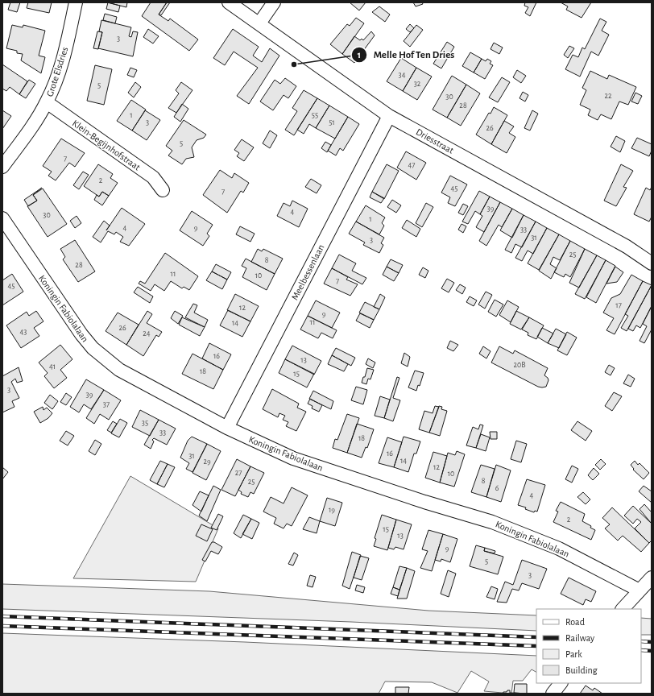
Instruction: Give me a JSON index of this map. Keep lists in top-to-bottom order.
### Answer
{
  "streets": {
    "street": [
      "Grote Elsdries",
      "Driesstraat",
      "Klein-Begijnhofstraat",
      "Meelbessenlaan",
      "Koningin Fabiolalaan"
    ]
  },
  "crossings": [
    ["Grote Elsdries", "Klein-Begijnhofstraat"],
    ["Driesstraat", "Meelbessenlaan"],
    ["Meelbessenlaan", "Koningin Fabiolalaan"]
  ],
  "places": ["Melle Hof Ten Dries"],
  "house_numbers": [
    "3",
    "34",
    "32",
    "5",
    "22",
    "30",
    "28",
    "1",
    "55",
    "3",
    "51",
    "26",
    "5",
    "7",
    "47",
    "2",
    "45",
    "7",
    "39",
    "4",
    "30",
    "1",
    "4",
    "9",
    "33",
    "31",
    "3",
    "25",
    "8",
    "28",
    "11",
    "10",
    "7",
    "45",
    "17",
    "12",
    "9",
    "11",
    "14",
    "26",
    "43",
    "24",
    "16",
    "13",
    "20B",
    "41",
    "18",
    "15",
    "3",
    "39",
    "37",
    "35",
    "33",
    "18",
    "16",
    "31",
    "14",
    "29",
    "12",
    "27",
    "10",
    "8",
    "25",
    "6",
    "4",
    "19",
    "2",
    "15",
    "13",
    "9",
    "5",
    "3"
  ],
  "legend": [
    "Road",
    "Railway",
    "Park",
    "Building"
  ]
}
